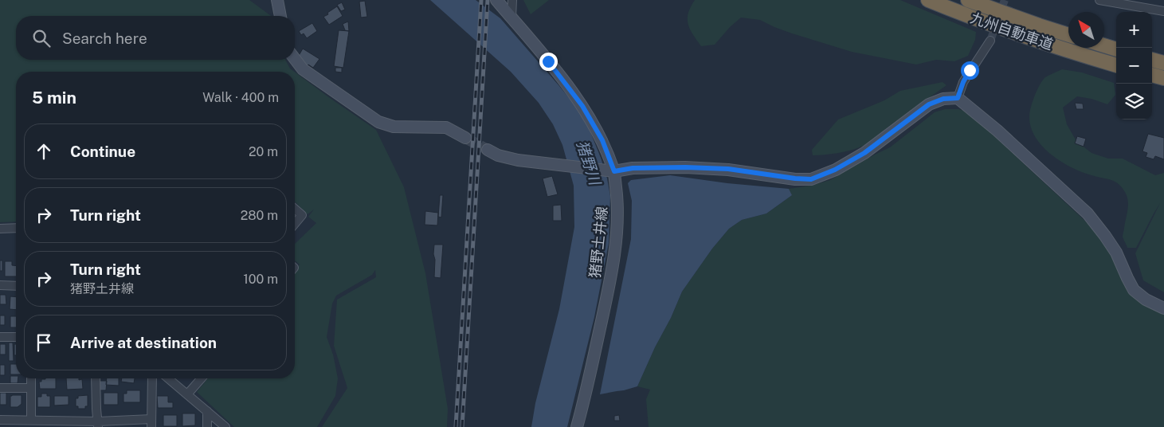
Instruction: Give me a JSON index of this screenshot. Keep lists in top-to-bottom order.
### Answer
{
  "streets": {
    "highway": ["九州自動車道"],
    "street": ["猪野土井線"]
  },
  "water": ["猪野川"],
  "north": "top left",
  "page": {
    "map_buttons": ["+", "−"],
    "search": "Search here",
    "heading": ["5 min", "Walk · 400 m"],
    "list": [
      ["Continue", "20 m"],
      ["Turn right", "280 m"],
      ["Turn right", "猪野土井線", "100 m"],
      "Arrive at destination"
    ]
  }
}
